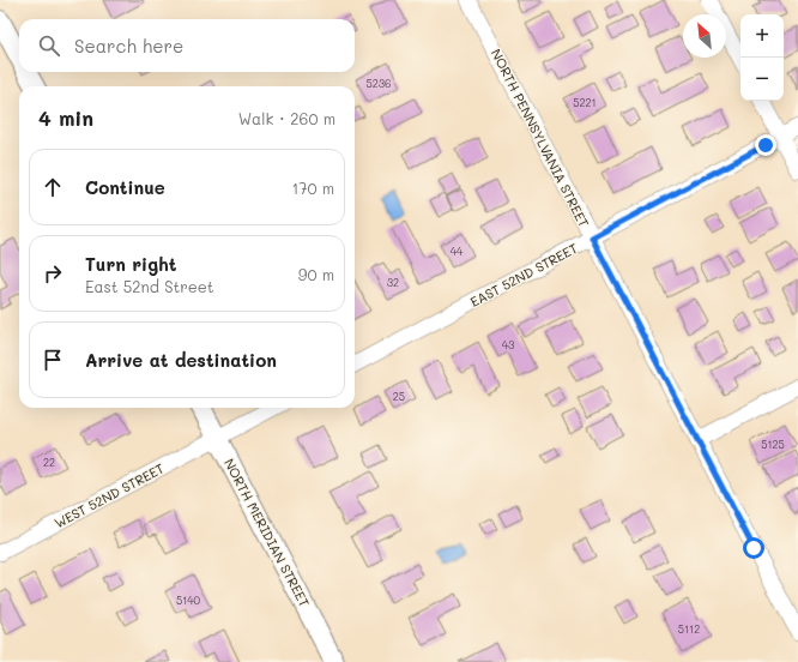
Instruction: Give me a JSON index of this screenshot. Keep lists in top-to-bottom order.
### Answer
{
  "streets": {
    "main road": ["NORTH MERIDIAN STREET"],
    "street": ["NORTH PENNSYLVANIA STREET", "EAST 52ND STREET", "WEST 52ND STREET"]
  },
  "crossings": [
    ["NORTH PENNSYLVANIA STREET", "EAST 52ND STREET"],
    ["WEST 52ND STREET", "NORTH MERIDIAN STREET"]
  ],
  "house_numbers": [
    "5236",
    "5221",
    "44",
    "32",
    "43",
    "25",
    "5125",
    "22",
    "5140",
    "5112"
  ],
  "north": "top left",
  "page": {
    "map_buttons": ["+", "−"],
    "search": "Search here",
    "heading": ["4 min", "Walk · 260 m"],
    "list": [
      ["Continue", "170 m"],
      ["Turn right", "East 52nd Street", "90 m"],
      "Arrive at destination"
    ]
  }
}
